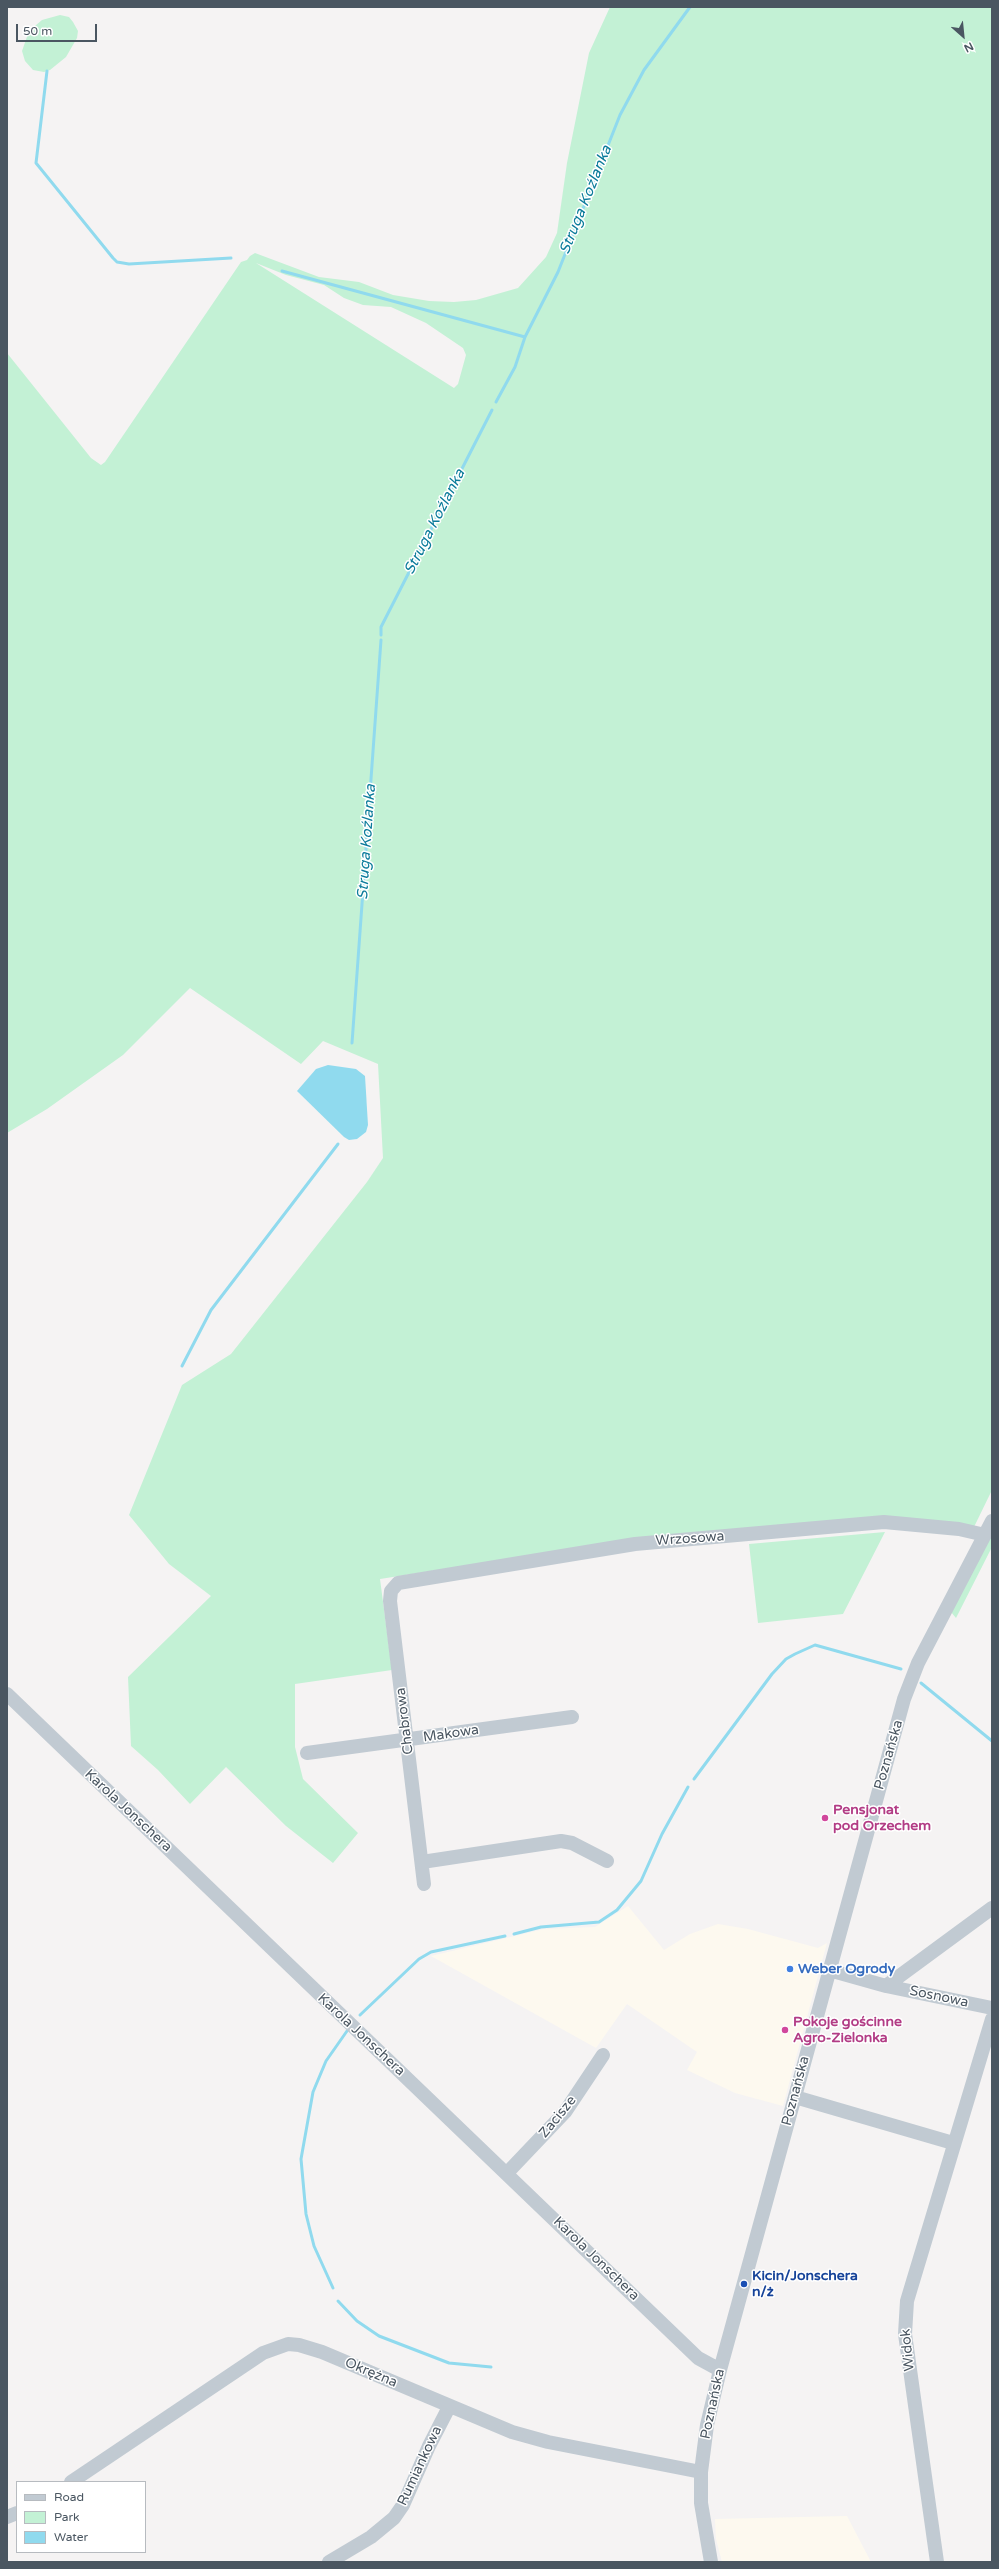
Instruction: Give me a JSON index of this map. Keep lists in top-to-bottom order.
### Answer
{
  "streets": {
    "street": [
      "Wrzosowa",
      "Chabrowa",
      "Makowa",
      "Poznańska",
      "Karola Jonschera",
      "Sosnowa",
      "Zacisze",
      "Widok",
      "Okrężna",
      "Rumiankowa"
    ]
  },
  "crossings": [
    ["Wrzosowa", "Chabrowa"],
    ["Wrzosowa", "Poznańska"],
    ["Chabrowa", "Makowa"],
    ["Poznańska", "Karola Jonschera"],
    ["Poznańska", "Sosnowa"],
    ["Poznańska", "Okrężna"],
    ["Karola Jonschera", "Zacisze"],
    ["Okrężna", "Rumiankowa"]
  ],
  "water": ["Struga Koźlanka"],
  "places": [
    "Pensjonat pod Orzechem",
    "Weber Ogrody",
    "Pokoje gościnne Agro-Zielonka",
    "Kicin/Jonschera n/ż"
  ],
  "legend": ["Road", "Park", "Water"],
  "scale_bar": "50 m",
  "north": "bottom right"
}
